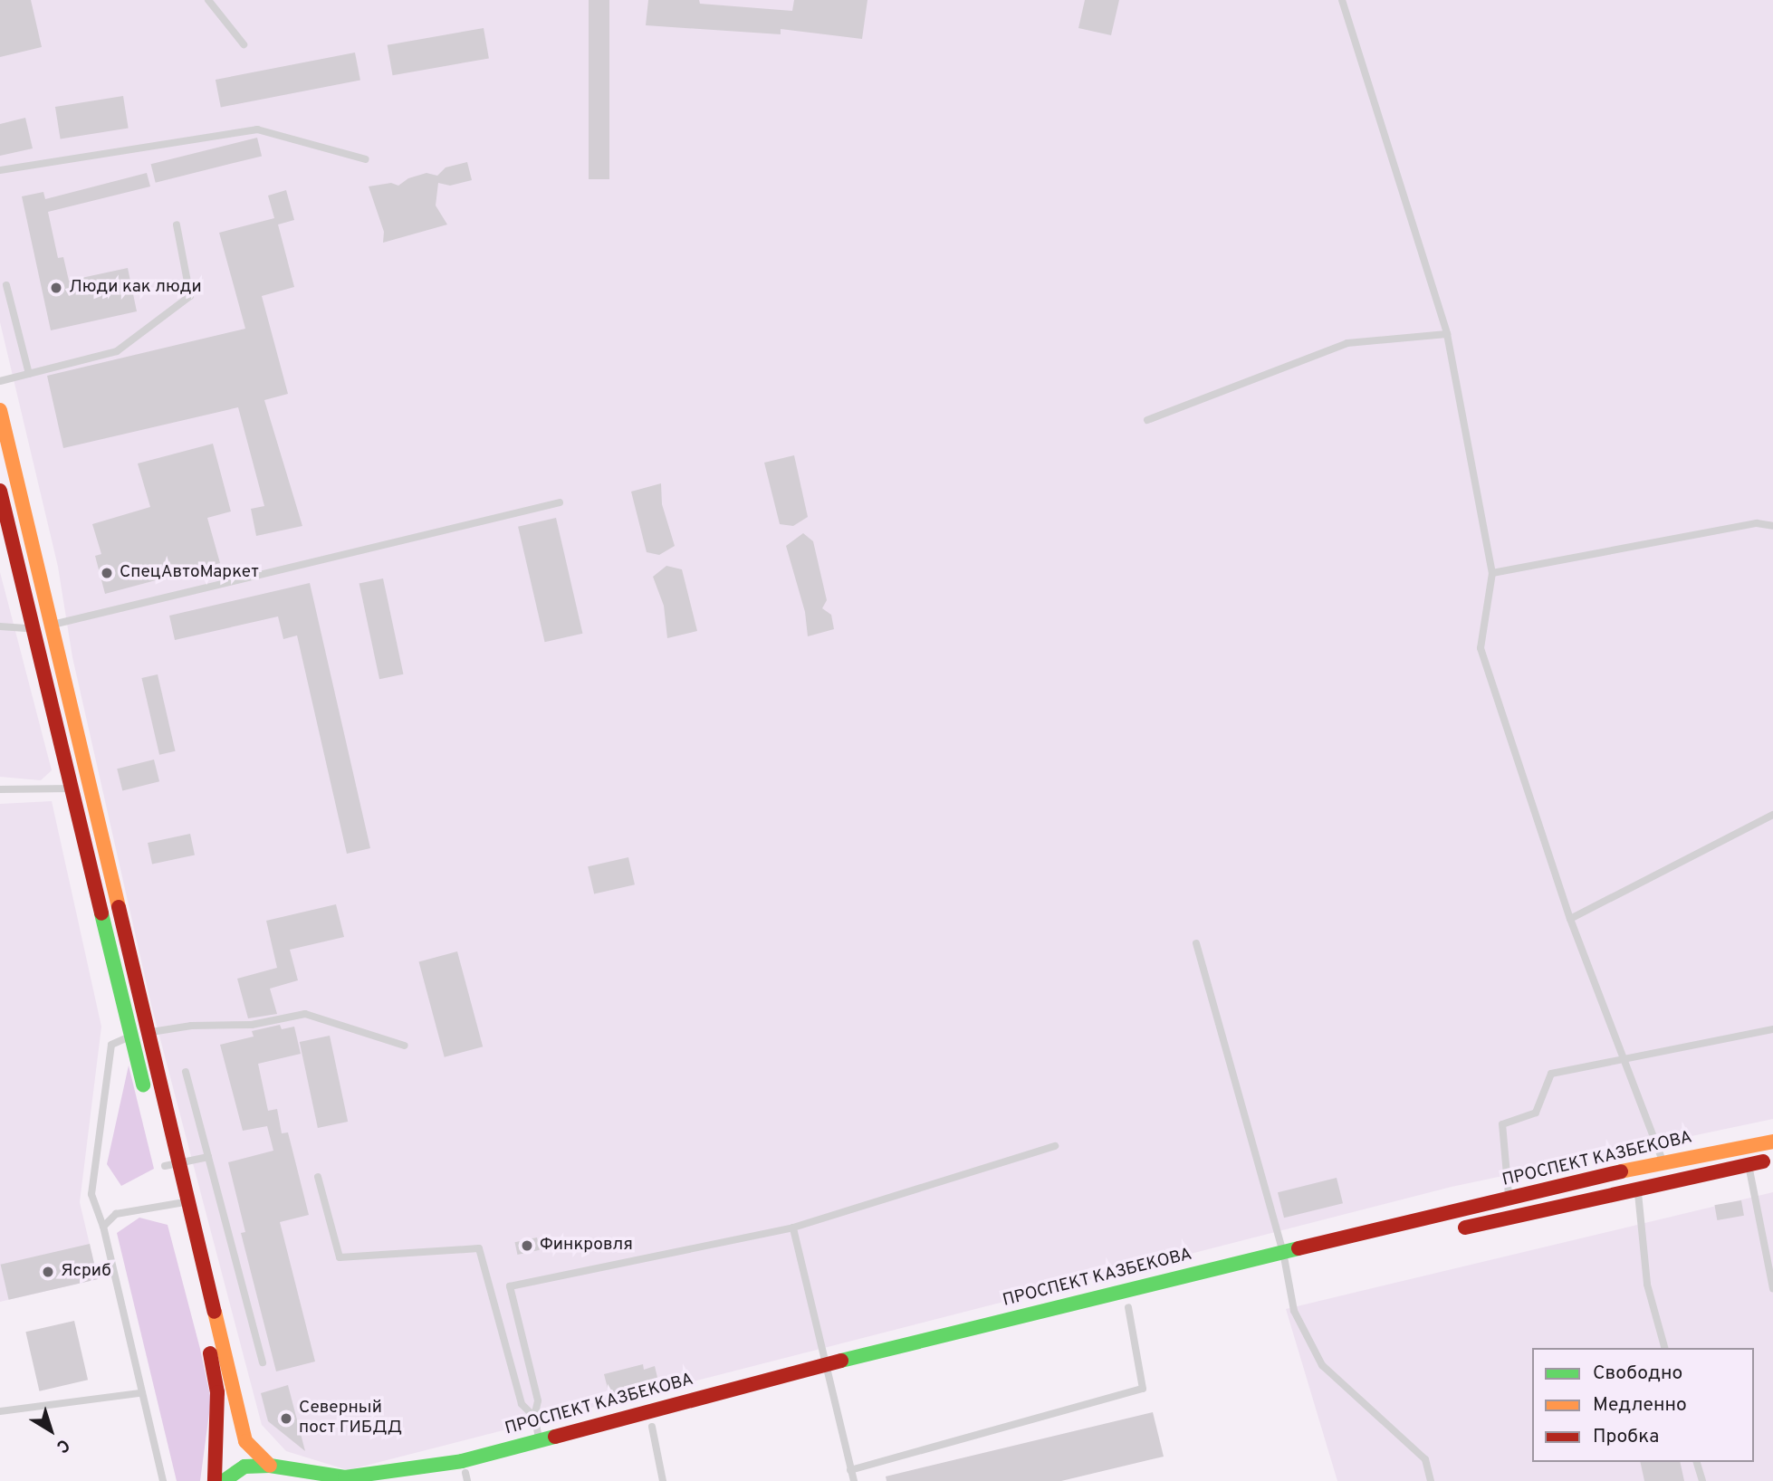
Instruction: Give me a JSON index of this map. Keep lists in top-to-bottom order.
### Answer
{
  "streets": {
    "main road": ["ПРОСПЕКТ КАЗБЕКОВА"]
  },
  "places": [
    "Люди как люди",
    "СпецАвтоМаркет",
    "Финкровля",
    "Ясриб",
    "Северный пост ГИБДД"
  ],
  "legend": ["Свободно", "Медленно", "Пробка"],
  "north": "bottom right"
}
